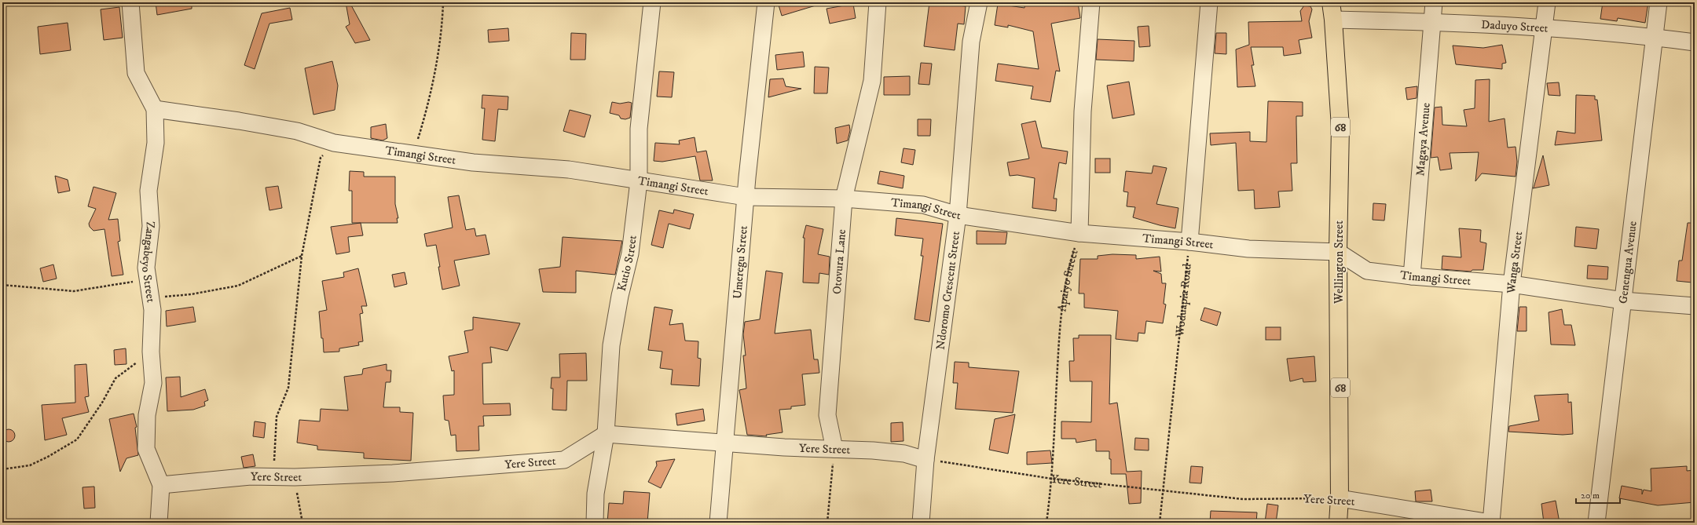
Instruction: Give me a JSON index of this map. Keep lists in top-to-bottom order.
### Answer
{
  "streets": {
    "main road": ["68", "Wellington Street"],
    "street": [
      "Daduyo Street",
      "Magaya Avenue",
      "Timangi Street",
      "Zangabeyo Street",
      "Otovura Lane",
      "Umeregu Street",
      "Wanga Street",
      "Genengua Avenue",
      "Kutio Street",
      "Apaiyo Street",
      "Ndoromo Crescent Street",
      "Yere Street"
    ],
    "path": ["Woduapia Road"]
  },
  "crossings": [
    ["Daduyo Street", "Magaya Avenue"],
    ["Daduyo Street", "Wellington Street"],
    ["Daduyo Street", "Wanga Street"],
    ["Daduyo Street", "Genengua Avenue"],
    ["Magaya Avenue", "Timangi Street"],
    ["Timangi Street", "Zangabeyo Street"],
    ["Timangi Street", "Otovura Lane"],
    ["Timangi Street", "Umeregu Street"],
    ["Timangi Street", "Wellington Street"],
    ["Timangi Street", "Wanga Street"],
    ["Timangi Street", "Genengua Avenue"],
    ["Timangi Street", "Kutio Street"],
    ["Timangi Street", "Apaiyo Street"],
    ["Timangi Street", "Ndoromo Crescent Street"],
    ["Timangi Street", "Woduapia Road"],
    ["Zangabeyo Street", "Yere Street"],
    ["Otovura Lane", "Yere Street"],
    ["Umeregu Street", "Yere Street"],
    ["Wellington Street", "Yere Street"],
    ["Wanga Street", "Yere Street"],
    ["Kutio Street", "Yere Street"],
    ["Apaiyo Street", "Yere Street"],
    ["Ndoromo Crescent Street", "Yere Street"],
    ["Woduapia Road", "Yere Street"]
  ],
  "scale_bar": "20 m"
}
